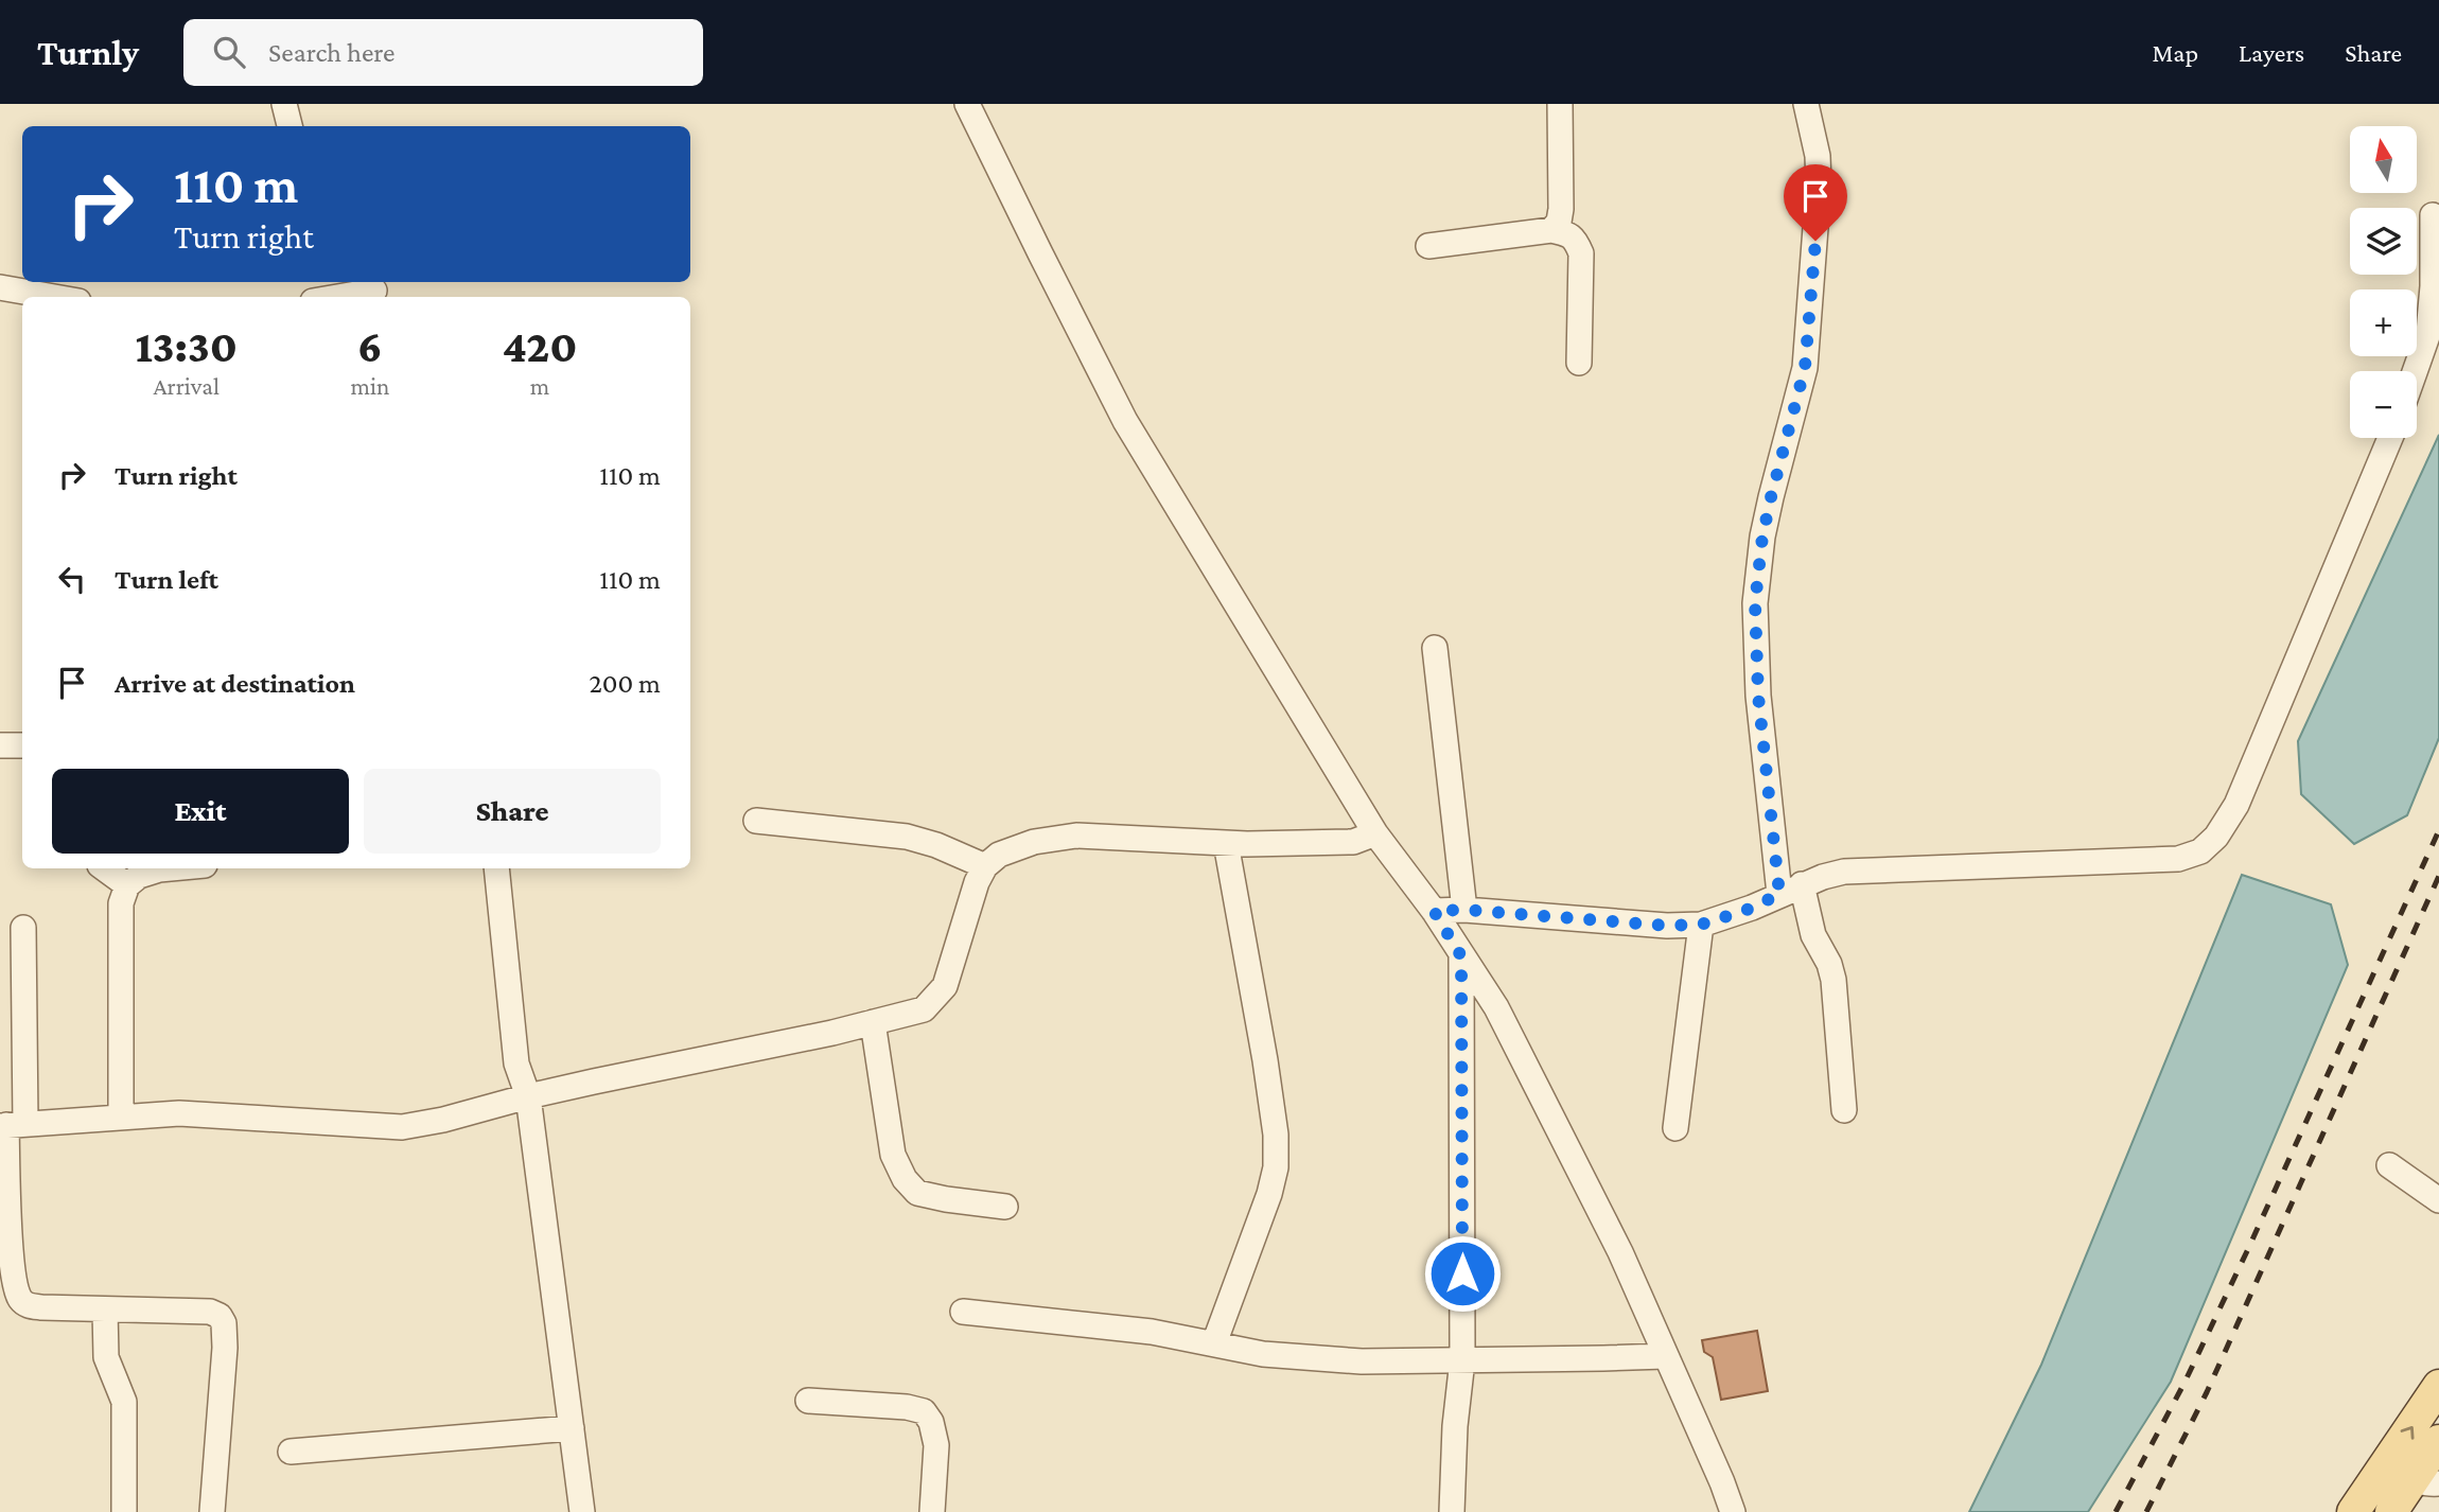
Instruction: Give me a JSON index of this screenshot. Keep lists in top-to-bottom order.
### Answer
{
  "north": "top",
  "page": {
    "header": "Turnly",
    "search": "Search here",
    "nav": ["Map", "Layers", "Share"],
    "map_buttons": ["+", "−"],
    "turn": ["110 m", "Turn right"],
    "eta": [
      "13:30",
      "Arrival",
      "6",
      "min",
      "420",
      "m"
    ],
    "list": [
      {
        "name": "Turn right",
        "value": "110 m"
      },
      {
        "name": "Turn left",
        "value": "110 m"
      },
      {
        "name": "Arrive at destination",
        "value": "200 m"
      }
    ],
    "buttons": ["Exit", "Share"]
  }
}
